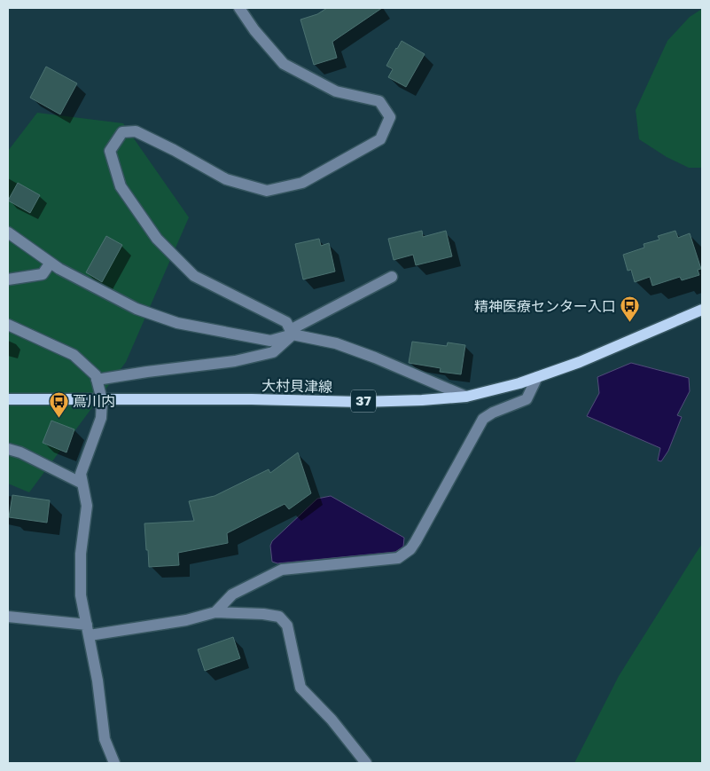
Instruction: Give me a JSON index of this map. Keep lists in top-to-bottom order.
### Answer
{
  "streets": {
    "main road": ["大村貝津線", "37"]
  },
  "places": {
    "bus stop": ["精神医療センター入口", "蔦川内"]
  }
}
